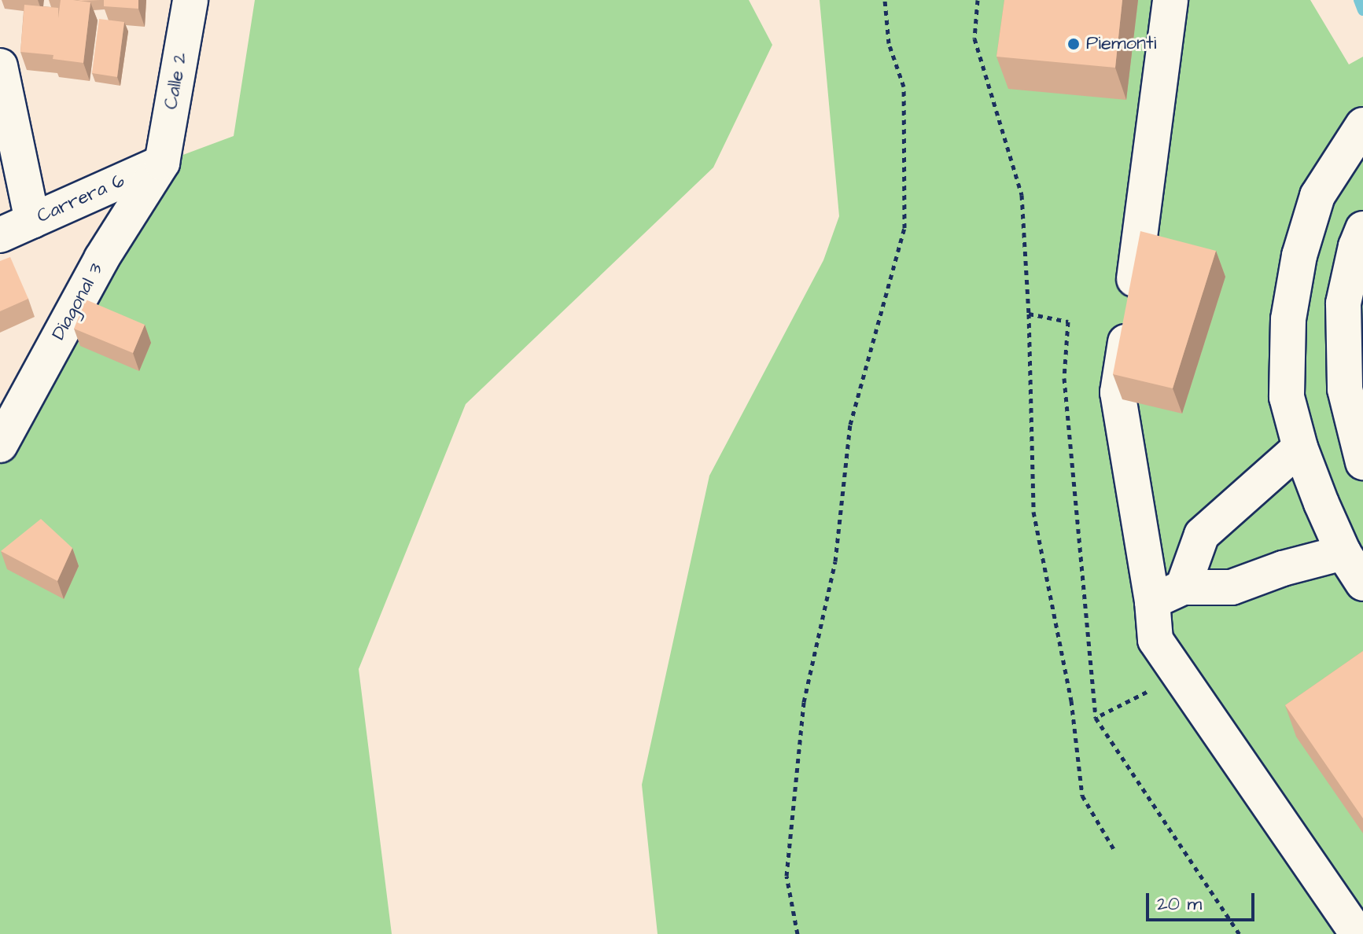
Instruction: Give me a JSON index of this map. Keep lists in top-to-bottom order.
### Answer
{
  "streets": {
    "street": ["Calle 2", "Carrera 6", "Diagonal 3"]
  },
  "crossings": [
    ["Calle 2", "Carrera 6"],
    ["Calle 2", "Diagonal 3"],
    ["Carrera 6", "Diagonal 3"]
  ],
  "places": ["Piemonti"],
  "scale_bar": "20 m"
}
